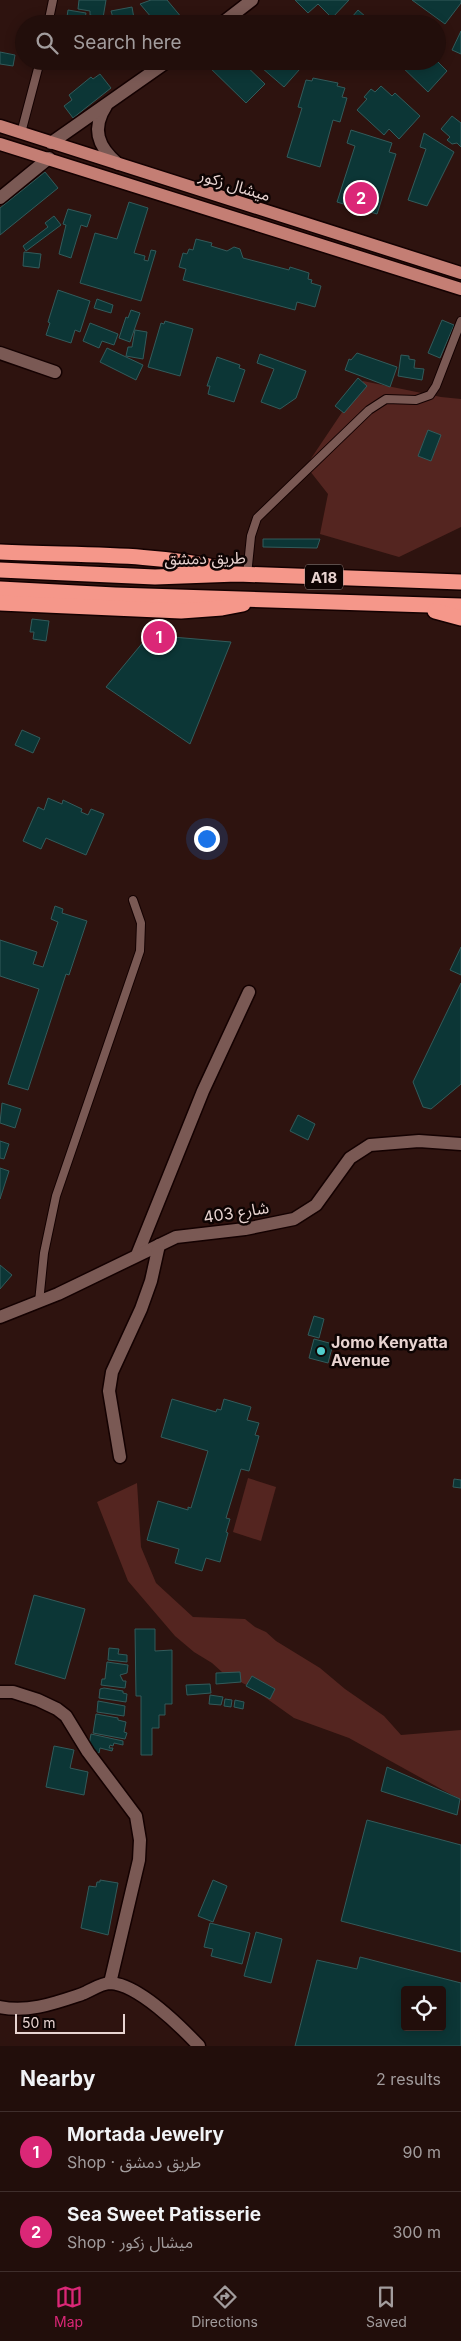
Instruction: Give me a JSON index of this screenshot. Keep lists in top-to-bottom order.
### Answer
{
  "streets": {
    "highway": ["طريق دمشق", "A18"],
    "main road": ["ميشال زكور"],
    "street": ["شارع 403"]
  },
  "places": ["Jomo Kenyatta Avenue"],
  "scale_bar": "50 m",
  "page": {
    "search": "Search here",
    "pins": ["2", "1"],
    "scale": "50 m",
    "heading": ["Nearby", "2 results"],
    "list": [
      {
        "mark": "1",
        "name": "Mortada Jewelry",
        "note": "Shop · طريق دمشق",
        "value": "90 m"
      },
      {
        "mark": "2",
        "name": "Sea Sweet Patisserie",
        "note": "Shop · ميشال زكور",
        "value": "300 m"
      }
    ],
    "nav": ["Map", "Directions", "Saved"]
  }
}
